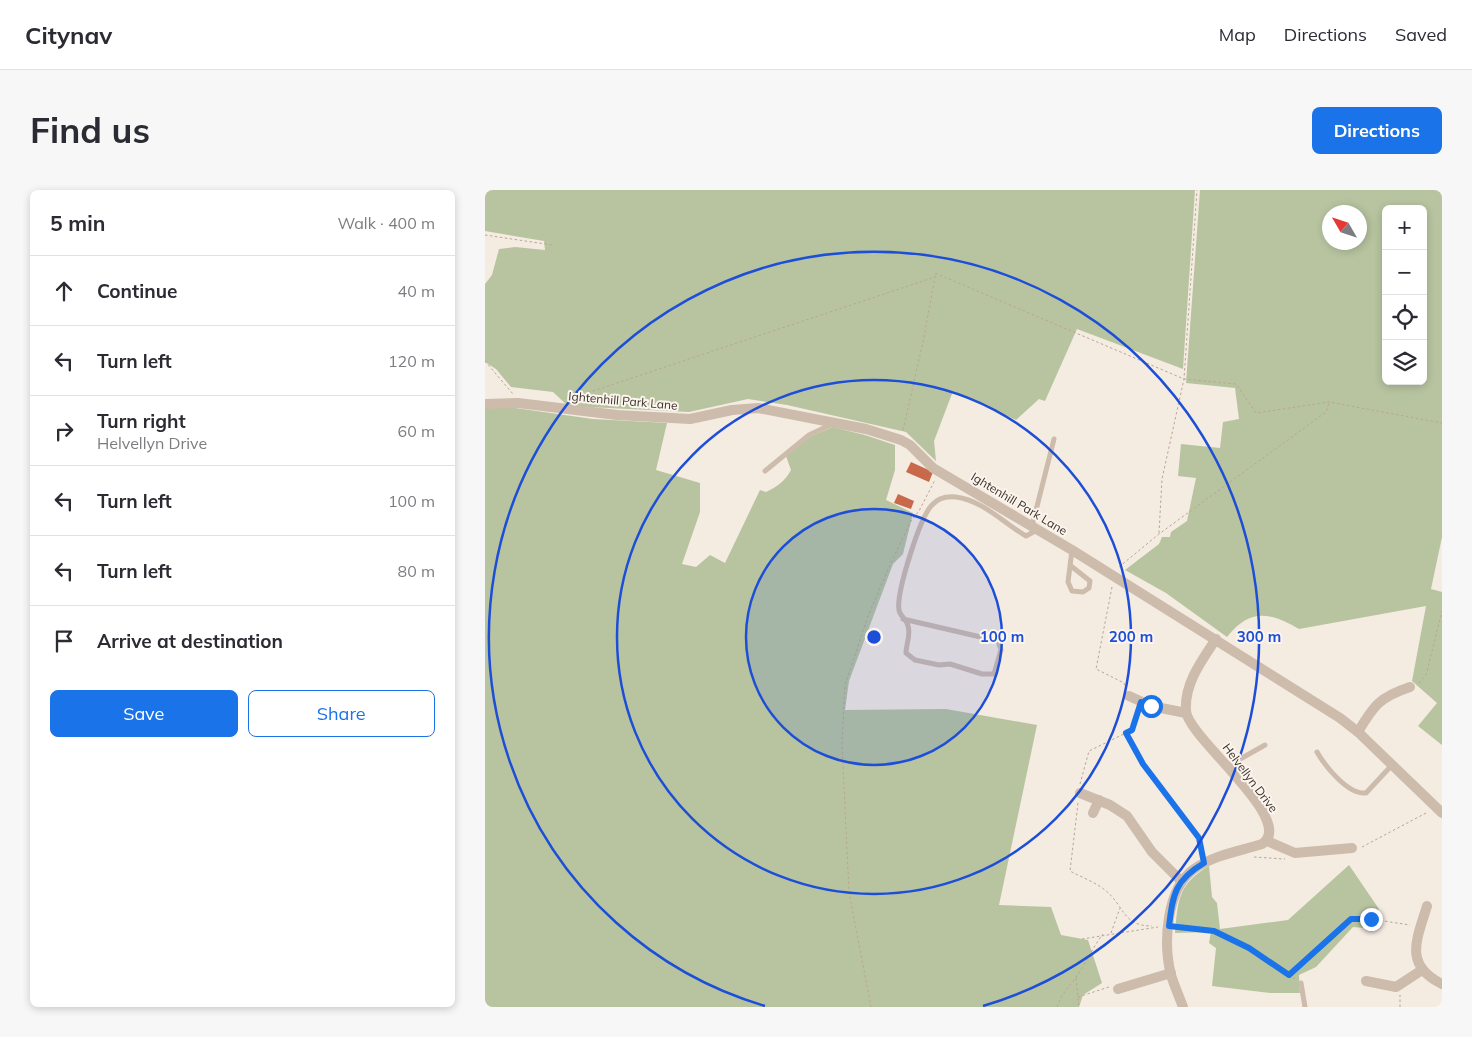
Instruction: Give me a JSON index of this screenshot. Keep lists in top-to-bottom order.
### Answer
{
  "streets": {
    "street": ["Ightenhill Park Lane", "Helvellyn Drive"]
  },
  "north": "top left",
  "page": {
    "header": "Citynav",
    "nav": ["Map", "Directions", "Saved"],
    "buttons": [
      "Directions",
      ["Save", "Share"]
    ],
    "title": "Find us",
    "heading": ["5 min", "Walk · 400 m"],
    "map_buttons": ["+", "−"],
    "list": [
      ["Continue", "40 m"],
      ["Turn left", "120 m"],
      ["Turn right", "Helvellyn Drive", "60 m"],
      ["Turn left", "100 m"],
      ["Turn left", "80 m"],
      "Arrive at destination"
    ]
  },
  "rings": ["100 m", "200 m", "300 m"]
}
